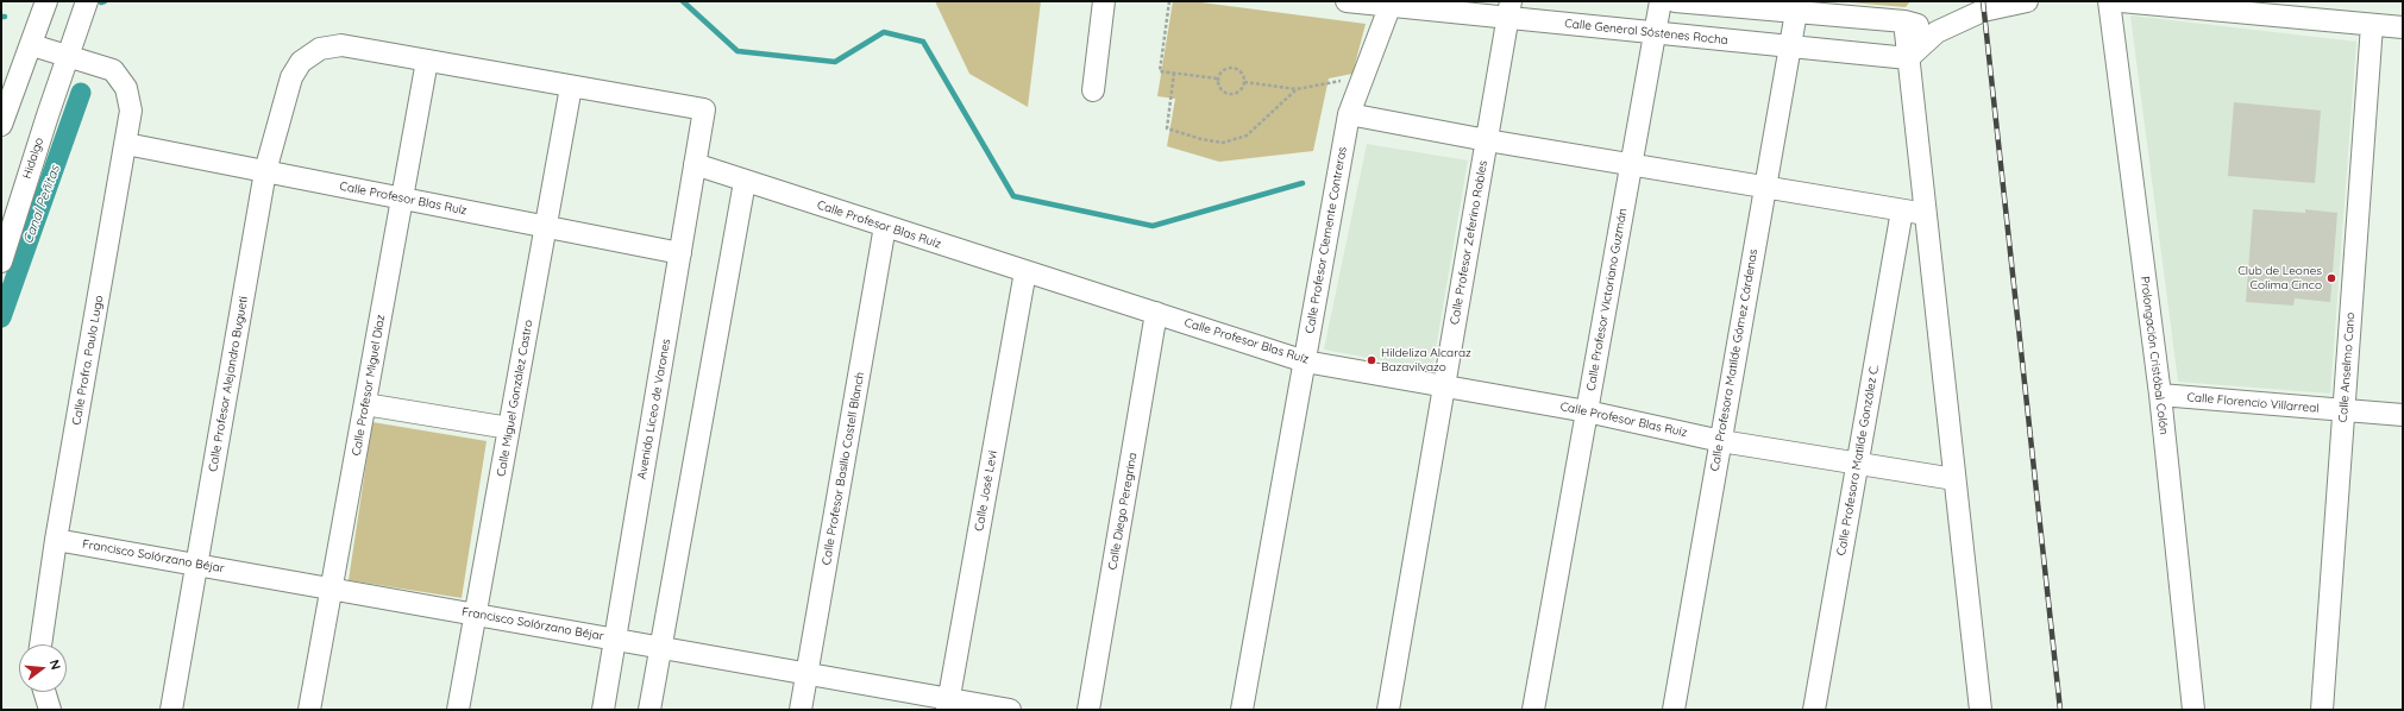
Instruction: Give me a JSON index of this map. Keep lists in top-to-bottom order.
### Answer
{
  "streets": {
    "street": [
      "Calle General Sóstenes Rocha",
      "Hidalgo",
      "Calle Profesor Blas Ruíz",
      "Calle Profesor Clemente Contreras",
      "Calle Profesor Zeferino Robles",
      "Calle Profesor Victoriano Guzmán",
      "Prolongación Cristóbal Colón",
      "Calle Profra. Paula Lugo",
      "Calle Profesora Matilde Gómez Cárdenas",
      "Calle Anselmo Cano",
      "Calle Profesor Alejandro Bugueti",
      "Calle Profesor Miguel Díaz",
      "Calle Miguel González Castro",
      "Calle Florencio Villarreal",
      "Avenida Liceo de Varones",
      "Calle Profesora Matilde González C.",
      "Calle Profesor Basilio Castell Blanch",
      "Calle José Levi",
      "Calle Diego Peregrina",
      "Francisco Solórzano Béjar"
    ]
  },
  "crossings": [
    ["Calle General Sóstenes Rocha", "Calle Profesor Clemente Contreras"],
    ["Calle General Sóstenes Rocha", "Calle Profesor Zeferino Robles"],
    ["Calle General Sóstenes Rocha", "Calle Profesor Victoriano Guzmán"],
    ["Calle General Sóstenes Rocha", "Calle Profesora Matilde Gómez Cárdenas"],
    ["Hidalgo", "Calle Profra. Paula Lugo"],
    ["Calle Profesor Blas Ruíz", "Calle Profesor Clemente Contreras"],
    ["Calle Profesor Blas Ruíz", "Calle Profesor Zeferino Robles"],
    ["Calle Profesor Blas Ruíz", "Calle Profesor Victoriano Guzmán"],
    ["Calle Profesor Blas Ruíz", "Calle Profra. Paula Lugo"],
    ["Calle Profesor Blas Ruíz", "Calle Profesora Matilde Gómez Cárdenas"],
    ["Calle Profesor Blas Ruíz", "Calle Profesor Alejandro Bugueti"],
    ["Calle Profesor Blas Ruíz", "Calle Profesor Miguel Díaz"],
    ["Calle Profesor Blas Ruíz", "Calle Miguel González Castro"],
    ["Calle Profesor Blas Ruíz", "Avenida Liceo de Varones"],
    ["Calle Profesor Blas Ruíz", "Calle Profesora Matilde González C."],
    ["Calle Profesor Blas Ruíz", "Calle Profesor Basilio Castell Blanch"],
    ["Calle Profesor Blas Ruíz", "Calle José Levi"],
    ["Calle Profesor Blas Ruíz", "Calle Diego Peregrina"],
    ["Prolongación Cristóbal Colón", "Calle Florencio Villarreal"],
    ["Calle Profra. Paula Lugo", "Francisco Solórzano Béjar"],
    ["Calle Anselmo Cano", "Calle Florencio Villarreal"],
    ["Calle Profesor Alejandro Bugueti", "Calle Profesor Miguel Díaz"],
    ["Calle Profesor Alejandro Bugueti", "Francisco Solórzano Béjar"],
    ["Calle Profesor Miguel Díaz", "Francisco Solórzano Béjar"],
    ["Calle Miguel González Castro", "Avenida Liceo de Varones"],
    ["Calle Miguel González Castro", "Francisco Solórzano Béjar"],
    ["Avenida Liceo de Varones", "Francisco Solórzano Béjar"],
    ["Calle Profesor Basilio Castell Blanch", "Francisco Solórzano Béjar"],
    ["Calle José Levi", "Francisco Solórzano Béjar"]
  ],
  "water": ["Canal Peñitas"],
  "places": ["Club de Leones Colima Cinco", "Hildeliza Alcaraz Bazavilvazo"],
  "north": "right"
}
